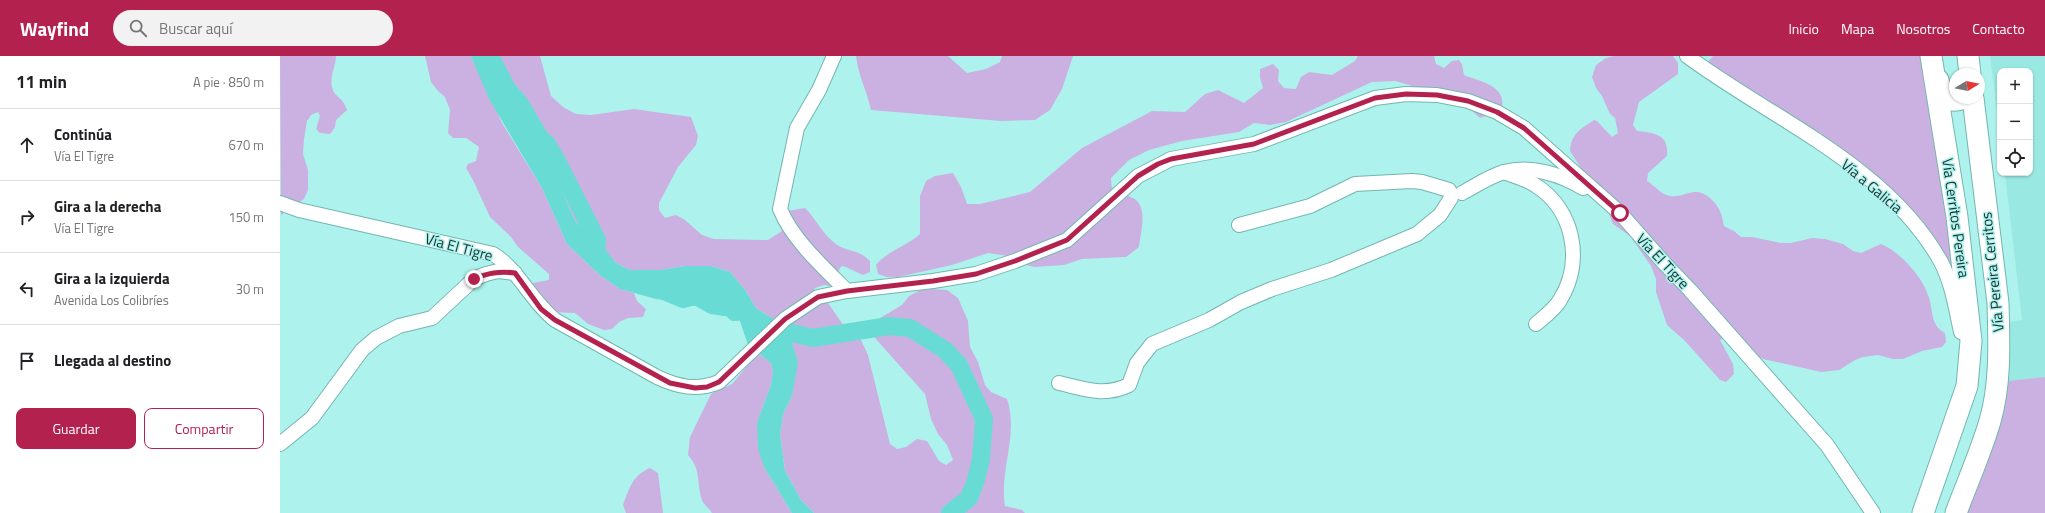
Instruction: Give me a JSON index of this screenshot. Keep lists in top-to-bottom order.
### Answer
{
  "streets": {
    "highway": ["Vía Cerritos Pereira", "Vía Pereira Cerritos"],
    "street": ["Vía a Galicia", "Vía El Tigre"]
  },
  "crossings": [
    ["Vía a Galicia", "Vía Cerritos Pereira"]
  ],
  "north": "right",
  "page": {
    "header": "Wayfind",
    "search": "Buscar aquí",
    "nav": [
      "Inicio",
      "Mapa",
      "Nosotros",
      "Contacto"
    ],
    "heading": ["11 min", "A pie · 850 m"],
    "map_buttons": ["+", "−"],
    "list": [
      ["Continúa", "Vía El Tigre", "670 m"],
      ["Gira a la derecha", "Vía El Tigre", "150 m"],
      ["Gira a la izquierda", "Avenida Los Colibríes", "30 m"],
      "Llegada al destino"
    ],
    "buttons": ["Guardar", "Compartir"]
  }
}
